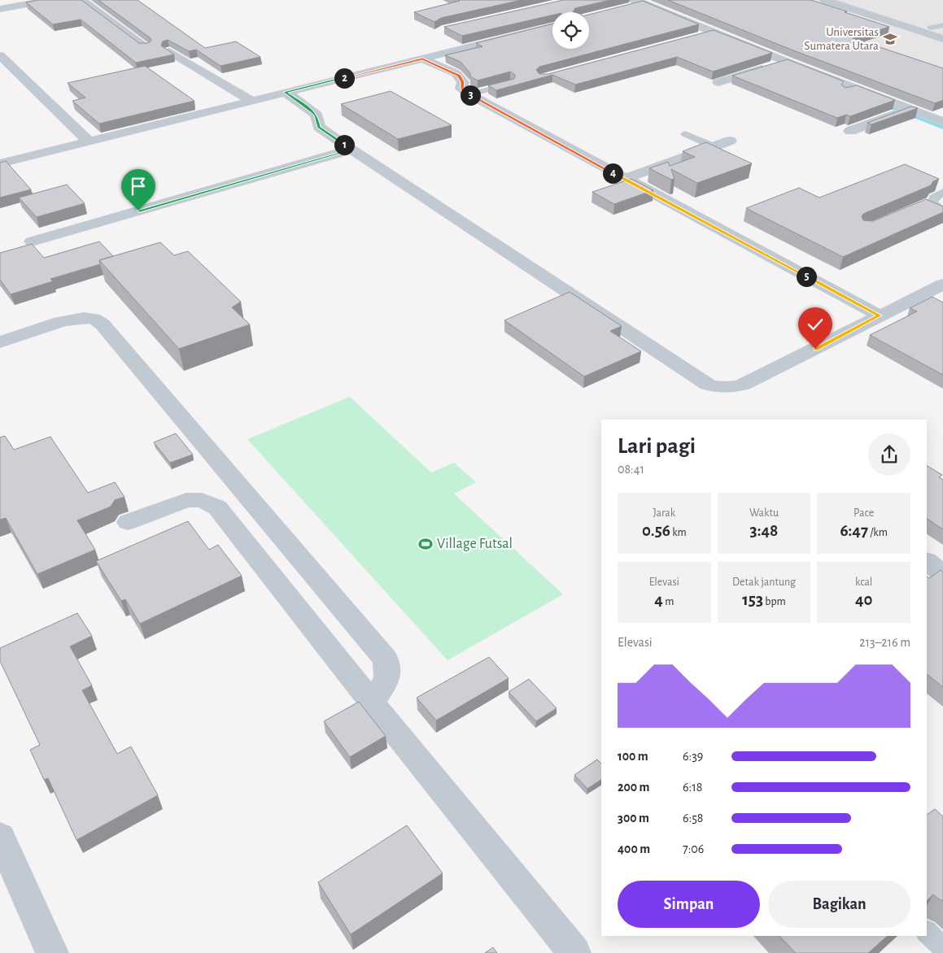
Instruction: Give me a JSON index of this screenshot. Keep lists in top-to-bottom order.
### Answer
{
  "places": {
    "school or university": ["Universitas Sumatera Utara"],
    "sports": ["Village Futsal"]
  },
  "page": {
    "pins": [
      "2",
      "3",
      "1",
      "4",
      "5"
    ],
    "heading": ["Lari pagi", "08:41"],
    "stats": [
      ["Jarak", "0.56 km"],
      ["Waktu", "3:48"],
      ["Pace", "6:47 /km"],
      ["Elevasi", "4 m"],
      ["Detak jantung", "153 bpm"],
      ["kcal", "40"]
    ],
    "chart": ["Elevasi", "213–216 m"],
    "list": [
      {
        "name": "100 m",
        "note": "6:39"
      },
      {
        "name": "200 m",
        "note": "6:18"
      },
      {
        "name": "300 m",
        "note": "6:58"
      },
      {
        "name": "400 m",
        "note": "7:06"
      }
    ],
    "buttons": ["Simpan", "Bagikan"]
  }
}
